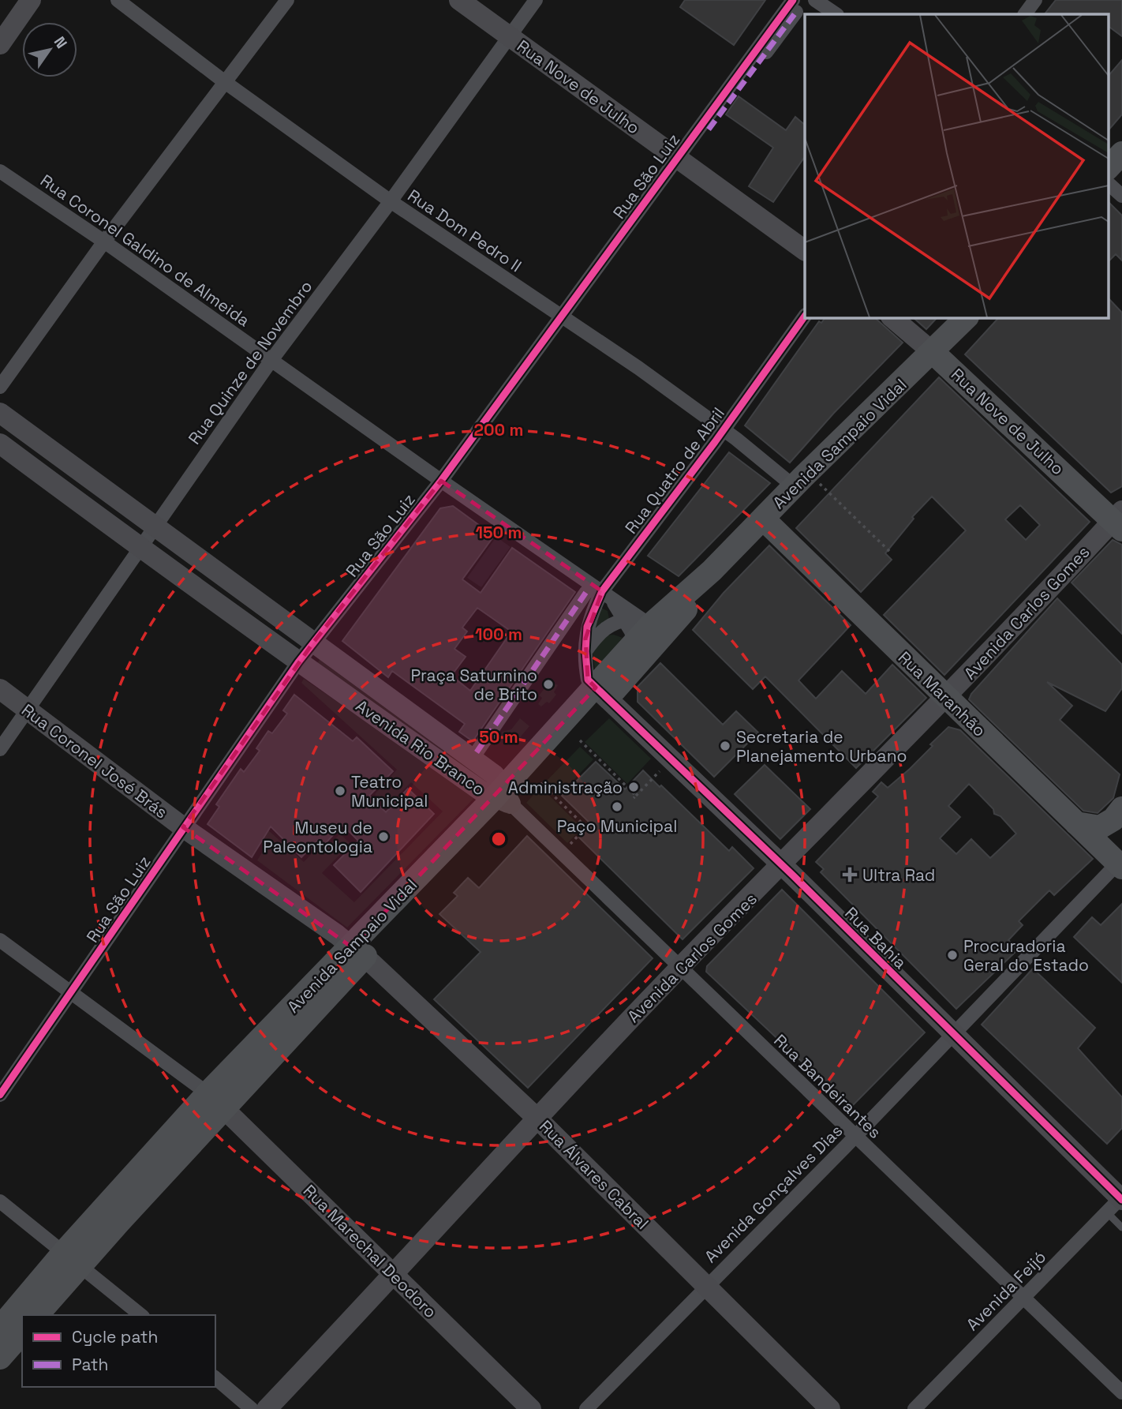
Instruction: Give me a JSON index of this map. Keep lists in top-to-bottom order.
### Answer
{
  "streets": {
    "main road": ["Rua Nove de Julho", "Avenida Sampaio Vidal", "Rua Maranhão"],
    "street": [
      "Rua São Luiz",
      "Rua Dom Pedro II",
      "Rua Coronel Galdino de Almeida",
      "Rua Quinze de Novembro",
      "Rua Quatro de Abril",
      "Avenida Carlos Gomes",
      "Avenida Rio Branco",
      "Rua Coronel José Brás",
      "Rua Bahia",
      "Rua Bandeirantes",
      "Rua Álvares Cabral",
      "Avenida Gonçalves Dias",
      "Rua Marechal Deodoro",
      "Avenida Feijó"
    ]
  },
  "crossings": [
    ["Rua Nove de Julho", "Rua São Luiz"],
    ["Rua Nove de Julho", "Rua Quinze de Novembro"],
    ["Rua Nove de Julho", "Avenida Sampaio Vidal"],
    ["Rua Nove de Julho", "Avenida Carlos Gomes"],
    ["Rua São Luiz", "Rua Dom Pedro II"],
    ["Rua São Luiz", "Rua Coronel Galdino de Almeida"],
    ["Rua São Luiz", "Avenida Rio Branco"],
    ["Rua São Luiz", "Rua Coronel José Brás"],
    ["Rua Dom Pedro II", "Rua Quinze de Novembro"],
    ["Rua Dom Pedro II", "Avenida Sampaio Vidal"],
    ["Rua Dom Pedro II", "Rua Quatro de Abril"],
    ["Rua Coronel Galdino de Almeida", "Rua Quinze de Novembro"],
    ["Rua Coronel Galdino de Almeida", "Avenida Sampaio Vidal"],
    ["Rua Coronel Galdino de Almeida", "Rua Quatro de Abril"],
    ["Rua Quinze de Novembro", "Avenida Rio Branco"],
    ["Rua Quinze de Novembro", "Rua Coronel José Brás"],
    ["Avenida Sampaio Vidal", "Rua Quatro de Abril"],
    ["Avenida Sampaio Vidal", "Rua Maranhão"],
    ["Avenida Sampaio Vidal", "Avenida Rio Branco"],
    ["Avenida Sampaio Vidal", "Rua Coronel José Brás"],
    ["Avenida Sampaio Vidal", "Rua Bahia"],
    ["Avenida Sampaio Vidal", "Rua Bandeirantes"],
    ["Avenida Sampaio Vidal", "Rua Álvares Cabral"],
    ["Avenida Sampaio Vidal", "Rua Marechal Deodoro"],
    ["Rua Quatro de Abril", "Rua Bahia"],
    ["Avenida Carlos Gomes", "Rua Maranhão"],
    ["Avenida Carlos Gomes", "Rua Bahia"],
    ["Avenida Carlos Gomes", "Rua Bandeirantes"],
    ["Avenida Carlos Gomes", "Rua Álvares Cabral"],
    ["Avenida Carlos Gomes", "Rua Marechal Deodoro"],
    ["Rua Maranhão", "Avenida Gonçalves Dias"],
    ["Avenida Rio Branco", "Rua Bandeirantes"],
    ["Rua Coronel José Brás", "Rua Álvares Cabral"],
    ["Rua Bahia", "Avenida Gonçalves Dias"],
    ["Rua Bahia", "Avenida Feijó"],
    ["Rua Bandeirantes", "Avenida Gonçalves Dias"],
    ["Rua Bandeirantes", "Avenida Feijó"],
    ["Rua Álvares Cabral", "Avenida Gonçalves Dias"]
  ],
  "places": {
    "other": [
      "Praça Saturnino de Brito",
      "Secretaria de Planejamento Urbano",
      "Administração",
      "Teatro Municipal",
      "Paço Municipal",
      "Museu de Paleontologia",
      "Procuradoria Geral do Estado"
    ],
    "health": ["Ultra Rad"]
  },
  "legend": ["Cycle path", "Path"],
  "north": "top right",
  "rings": [
    "200 m",
    "150 m",
    "100 m",
    "50 m"
  ]
}
